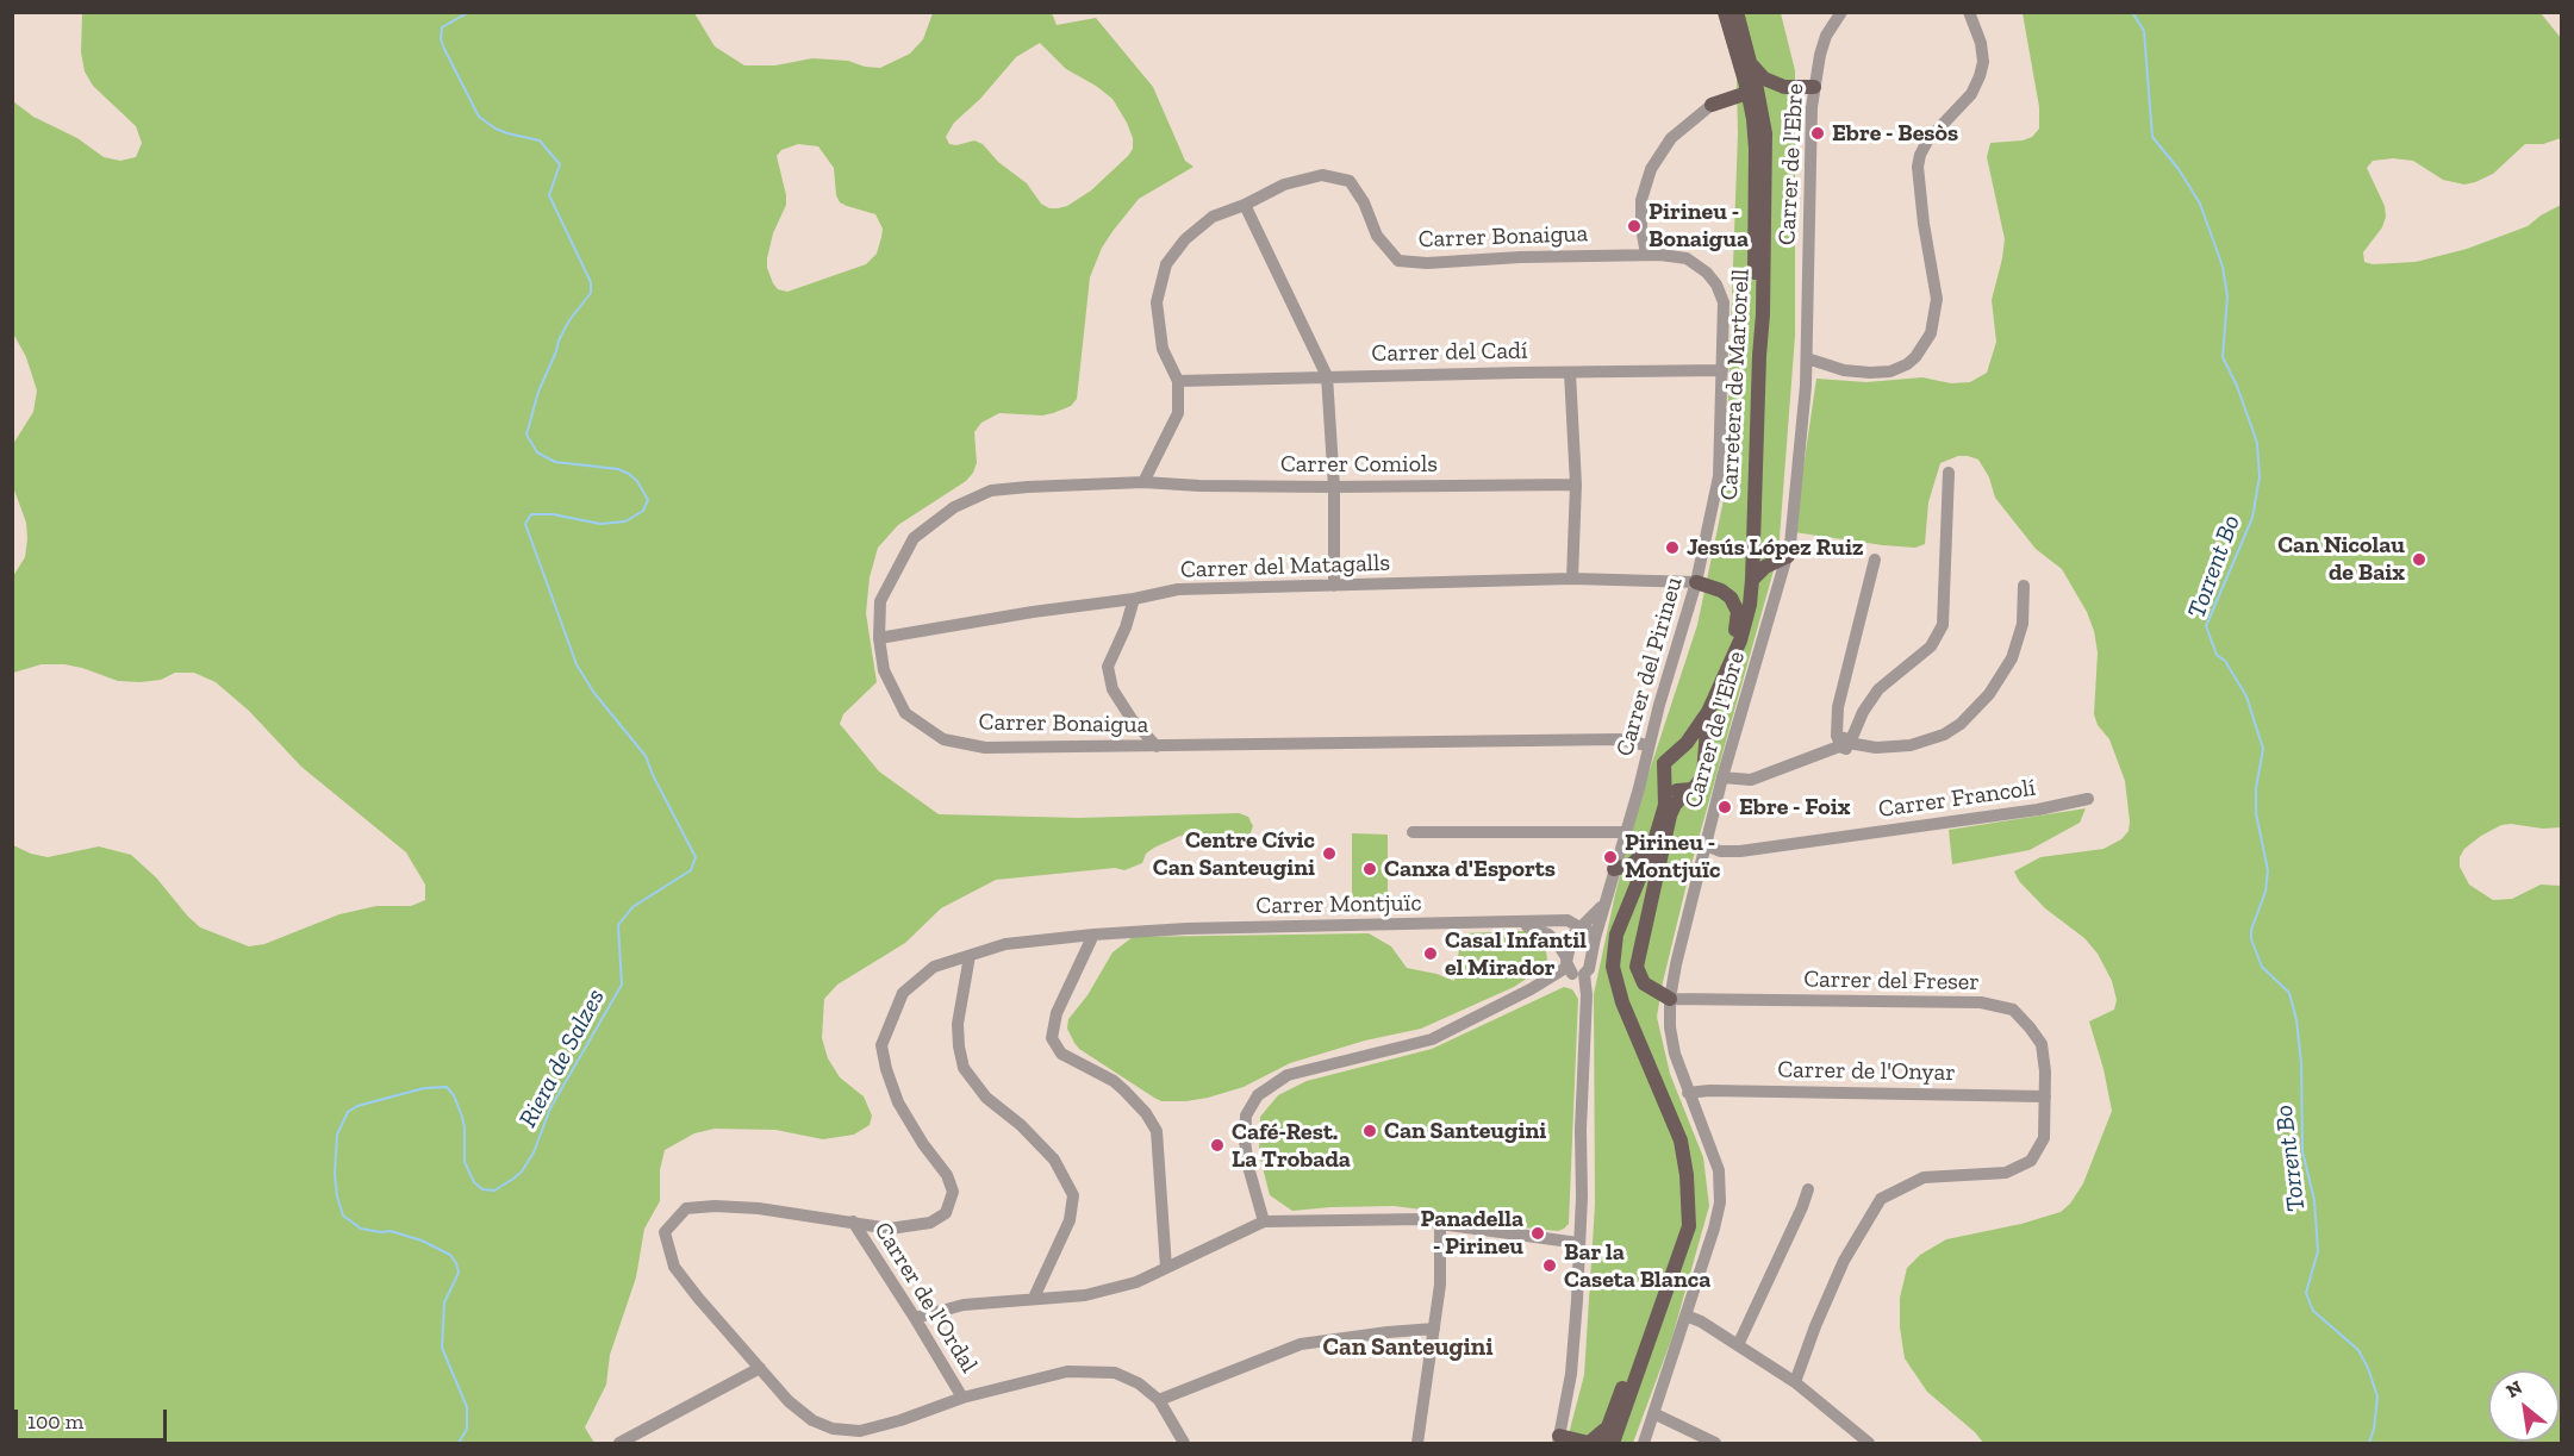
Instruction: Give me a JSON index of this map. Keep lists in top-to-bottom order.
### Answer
{
  "streets": {
    "main road": ["Carretera de Martorell"],
    "street": [
      "Carrer de l'Ebre",
      "Carrer Bonaigua",
      "Carrer del Cadí",
      "Carrer Comiols",
      "Carrer del Matagalls",
      "Carrer del Pirineu",
      "Carrer Francolí",
      "Carrer Montjuïc",
      "Carrer del Freser",
      "Carrer de l'Onyar",
      "Carrer de l'Ordal"
    ]
  },
  "crossings": [
    ["Carrer de l'Ebre", "Carrer Francolí"],
    ["Carrer de l'Ebre", "Carrer del Freser"],
    ["Carrer de l'Ebre", "Carrer de l'Onyar"],
    ["Carrer Bonaigua", "Carrer del Cadí"],
    ["Carrer Bonaigua", "Carrer Comiols"],
    ["Carrer Bonaigua", "Carrer del Matagalls"],
    ["Carrer Bonaigua", "Carrer del Pirineu"],
    ["Carrer del Cadí", "Carrer del Pirineu"],
    ["Carrer del Matagalls", "Carrer del Pirineu"],
    ["Carrer del Pirineu", "Carrer Montjuïc"],
    ["Carrer Montjuïc", "Carrer de l'Ordal"],
    ["Carrer del Freser", "Carrer de l'Onyar"]
  ],
  "districts": ["Can Santeugini"],
  "water": ["Torrent Bo", "Riera de Salzes"],
  "places": [
    "Ebre - Besòs",
    "Pirineu - Bonaigua",
    "Jesús López Ruiz",
    "Can Nicolau de Baix",
    "Ebre - Foix",
    "Centre Cívic Can Santeugini",
    "Pirineu - Montjuïc",
    "Canxa d'Esports",
    "Casal Infantil el Mirador",
    "Can Santeugini",
    "Café-Rest. La Trobada",
    "Panadella - Pirineu",
    "Bar la Caseta Blanca"
  ],
  "scale_bar": "100 m",
  "north": "top left"
}
